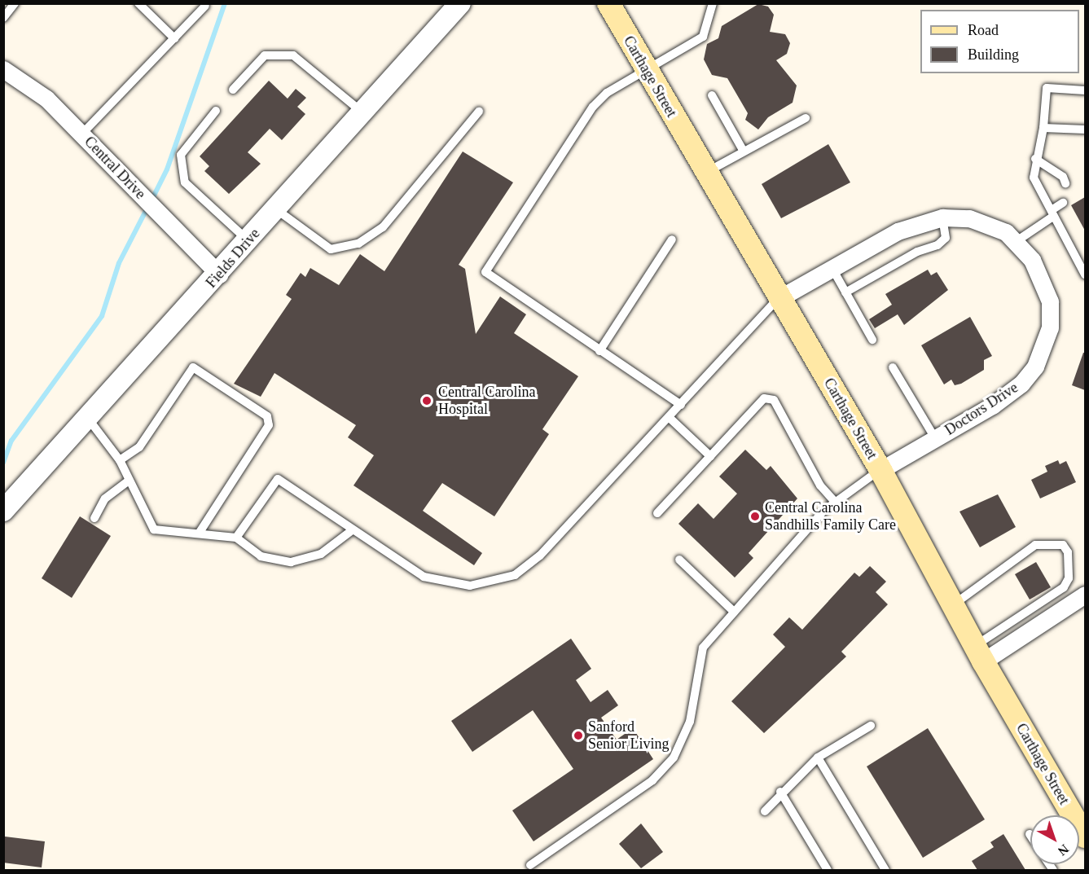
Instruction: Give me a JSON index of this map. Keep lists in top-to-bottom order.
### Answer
{
  "streets": {
    "main road": ["Carthage Street"],
    "street": ["Central Drive", "Fields Drive", "Doctors Drive"]
  },
  "crossings": [
    ["Carthage Street", "Doctors Drive"],
    ["Central Drive", "Fields Drive"]
  ],
  "places": ["Central Carolina Hospital", "Central Carolina Sandhills Family Care", "Sanford Senior Living"],
  "legend": ["Road", "Building"],
  "north": "bottom right"
}
